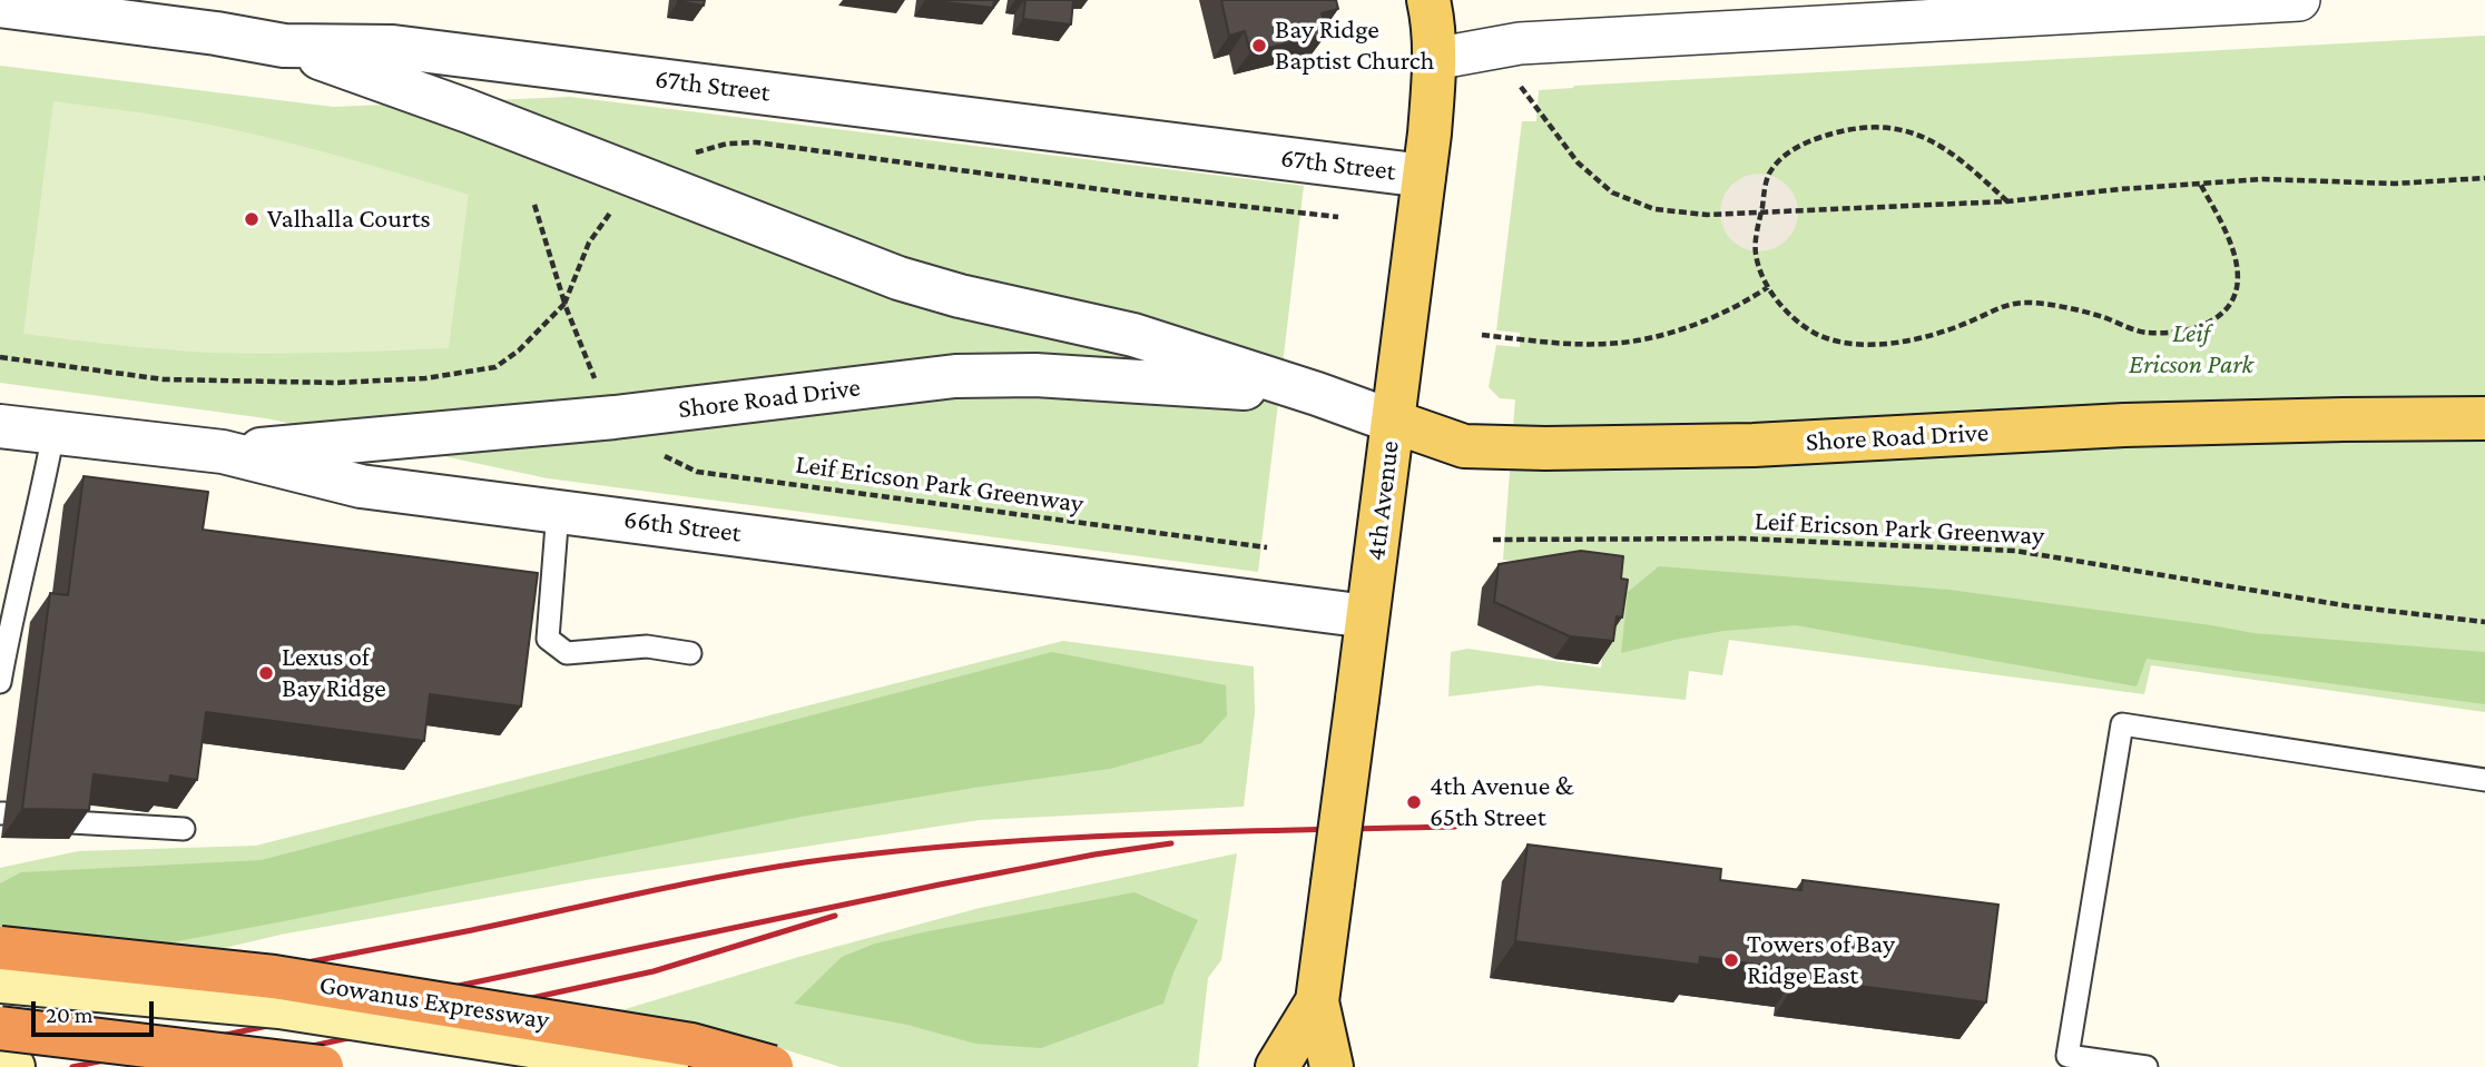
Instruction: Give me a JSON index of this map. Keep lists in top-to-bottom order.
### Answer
{
  "streets": {
    "highway": ["Gowanus Expressway"],
    "main road": ["Shore Road Drive", "4th Avenue"],
    "street": ["67th Street", "66th Street"],
    "path": ["Leif Ericson Park Greenway"]
  },
  "crossings": [
    ["67th Street", "Shore Road Drive"],
    ["67th Street", "4th Avenue"],
    ["Shore Road Drive", "4th Avenue"],
    ["Shore Road Drive", "66th Street"],
    ["4th Avenue", "66th Street"]
  ],
  "parks": ["Leif Ericson Park"],
  "places": [
    "Bay Ridge Baptist Church",
    "Valhalla Courts",
    "Lexus of Bay Ridge",
    "4th Avenue & 65th Street",
    "Towers of Bay Ridge East"
  ],
  "scale_bar": "20 m"
}
